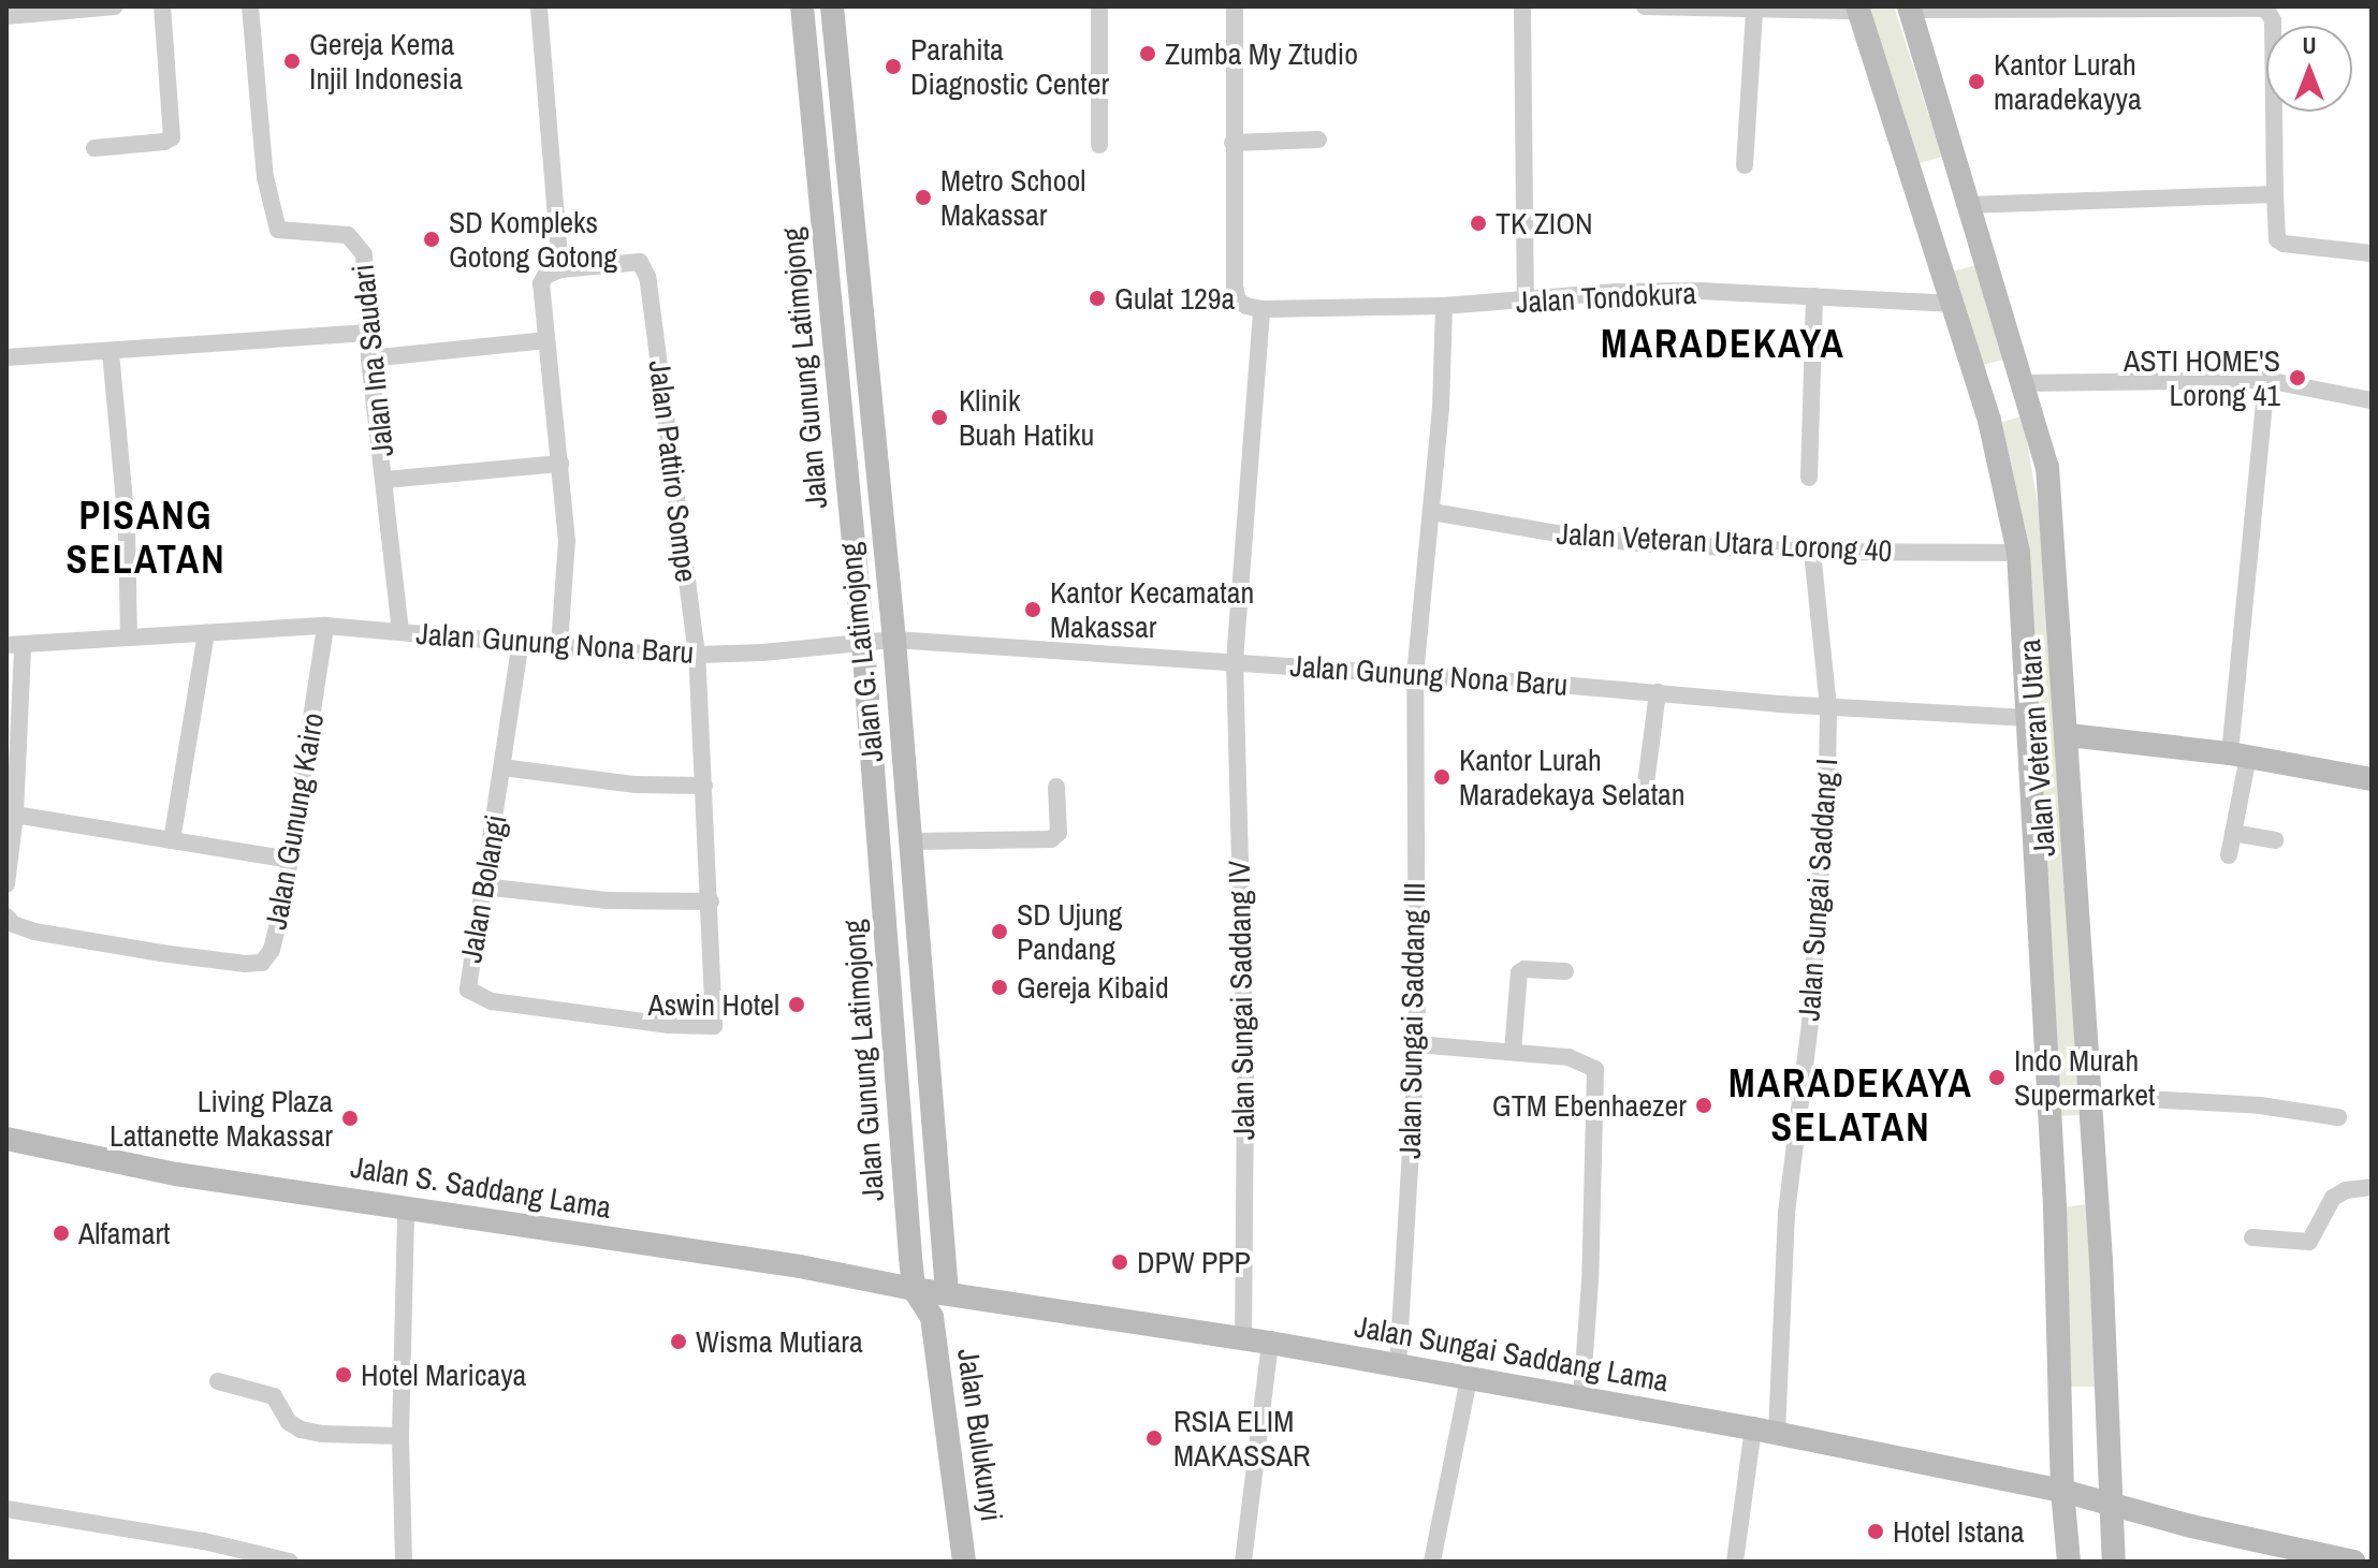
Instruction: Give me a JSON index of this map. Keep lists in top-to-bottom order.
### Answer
{
  "streets": {
    "main road": [
      "Jalan Gunung Latimojong",
      "Jalan G. Latimojong",
      "Jalan Veteran Utara",
      "Jalan S. Saddang Lama",
      "Jalan Sungai Saddang Lama",
      "Jalan Bulukunyi"
    ],
    "street": [
      "Jalan Tondokura",
      "Jalan Ina Saudari",
      "Jalan Pattiro Sompe",
      "Jalan Veteran Utara Lorong 40",
      "Jalan Gunung Nona Baru",
      "Jalan Gunung Kairo",
      "Jalan Bolangi",
      "Jalan Sungai Saddang I",
      "Jalan Sungai Saddang IV",
      "Jalan Sungai Saddang III"
    ]
  },
  "crossings": [
    ["Jalan Tondokura", "Jalan Veteran Utara"],
    ["Jalan Tondokura", "Jalan Sungai Saddang IV"],
    ["Jalan Tondokura", "Jalan Sungai Saddang III"],
    ["Jalan Ina Saudari", "Jalan Gunung Nona Baru"],
    ["Jalan Gunung Latimojong", "Jalan Gunung Nona Baru"],
    ["Jalan Gunung Latimojong", "Jalan S. Saddang Lama"],
    ["Jalan Gunung Latimojong", "Jalan Bulukunyi"],
    ["Jalan Pattiro Sompe", "Jalan Gunung Nona Baru"],
    ["Jalan Pattiro Sompe", "Jalan Bolangi"],
    ["Jalan Veteran Utara Lorong 40", "Jalan Veteran Utara"],
    ["Jalan Veteran Utara Lorong 40", "Jalan Sungai Saddang I"],
    ["Jalan Veteran Utara Lorong 40", "Jalan Sungai Saddang III"],
    ["Jalan Gunung Nona Baru", "Jalan G. Latimojong"],
    ["Jalan Gunung Nona Baru", "Jalan Veteran Utara"],
    ["Jalan Gunung Nona Baru", "Jalan Gunung Kairo"],
    ["Jalan Gunung Nona Baru", "Jalan Bolangi"],
    ["Jalan Gunung Nona Baru", "Jalan Sungai Saddang I"],
    ["Jalan Gunung Nona Baru", "Jalan Sungai Saddang IV"],
    ["Jalan Gunung Nona Baru", "Jalan Sungai Saddang III"],
    ["Jalan G. Latimojong", "Jalan S. Saddang Lama"],
    ["Jalan G. Latimojong", "Jalan Sungai Saddang Lama"],
    ["Jalan G. Latimojong", "Jalan Bulukunyi"],
    ["Jalan Veteran Utara", "Jalan Sungai Saddang Lama"],
    ["Jalan Sungai Saddang I", "Jalan Sungai Saddang Lama"],
    ["Jalan Sungai Saddang IV", "Jalan Sungai Saddang Lama"],
    ["Jalan Sungai Saddang III", "Jalan Sungai Saddang Lama"],
    ["Jalan S. Saddang Lama", "Jalan Sungai Saddang Lama"],
    ["Jalan S. Saddang Lama", "Jalan Bulukunyi"],
    ["Jalan Sungai Saddang Lama", "Jalan Bulukunyi"]
  ],
  "districts": ["MARADEKAYA", "PISANG SELATAN", "MARADEKAYA SELATAN"],
  "places": [
    "Zumba My Ztudio",
    "Gereja Kema Injil Indonesia",
    "Parahita Diagnostic Center",
    "Kantor Lurah maradekayya",
    "Metro School Makassar",
    "TK ZION",
    "SD Kompleks Gotong Gotong",
    "Gulat 129a",
    "ASTI HOME'S Lorong 41",
    "Klinik Buah Hatiku",
    "Kantor Kecamatan Makassar",
    "Kantor Lurah Maradekaya Selatan",
    "SD Ujung Pandang",
    "Gereja Kibaid",
    "Aswin Hotel",
    "Indo Murah Supermarket",
    "GTM Ebenhaezer",
    "Living Plaza Lattanette Makassar",
    "Alfamart",
    "DPW PPP",
    "Wisma Mutiara",
    "Hotel Maricaya",
    "RSIA ELIM MAKASSAR",
    "Hotel Istana"
  ],
  "north": "top"
}
